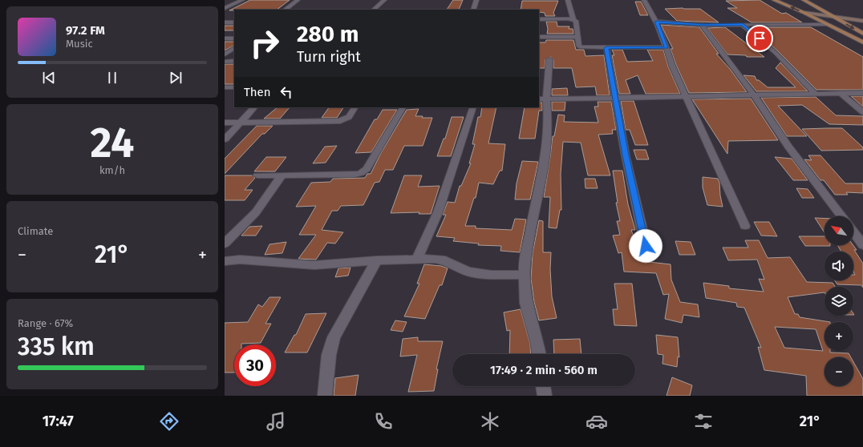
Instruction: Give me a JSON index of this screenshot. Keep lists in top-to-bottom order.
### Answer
{
  "north": "top left",
  "page": {
    "turn": ["280 m", "Turn right"],
    "song": ["97.2 FM", "Music"],
    "then": "Then",
    "tile": [
      ["24", "km/h"],
      "Climate",
      ["Range · 67%", "335 km"]
    ],
    "map_buttons": ["+", "−"],
    "heat": ["−", "21°", "+"],
    "limit": "30",
    "trip": "17:49 · 2 min · 560 m",
    "tabs": ["17:47", "21°"]
  }
}
